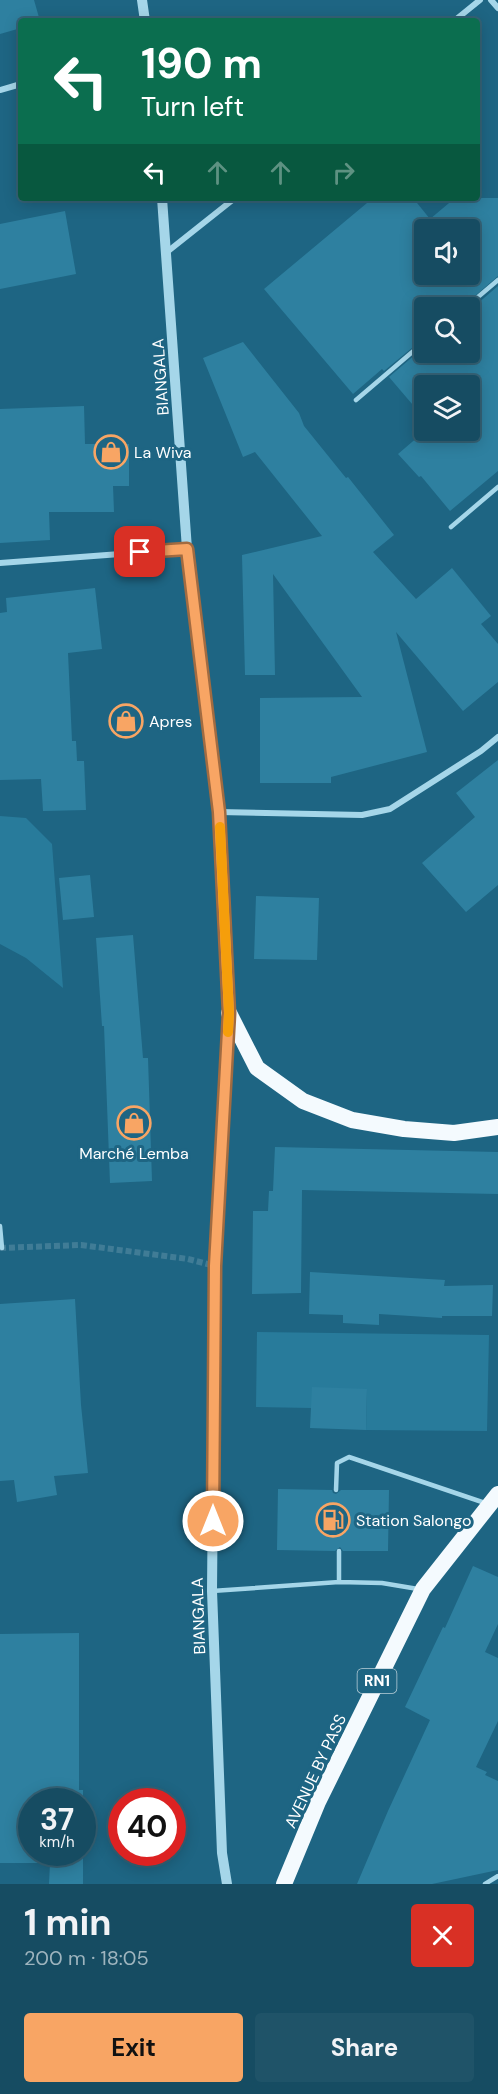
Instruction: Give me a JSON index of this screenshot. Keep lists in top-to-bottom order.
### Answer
{
  "streets": {
    "highway": ["RN1", "AVENUE BY PASS"],
    "street": ["BIANGALA"]
  },
  "places": {
    "shop": ["La Wiva", "Apres", "Marché Lemba"],
    "fuel station": ["Station Salongo"]
  },
  "page": {
    "turn": ["190 m", "Turn left"],
    "speed": "37 km/h",
    "limit": "40",
    "heading": ["1 min", "200 m · 18:05"],
    "buttons": ["Exit", "Share"]
  }
}
